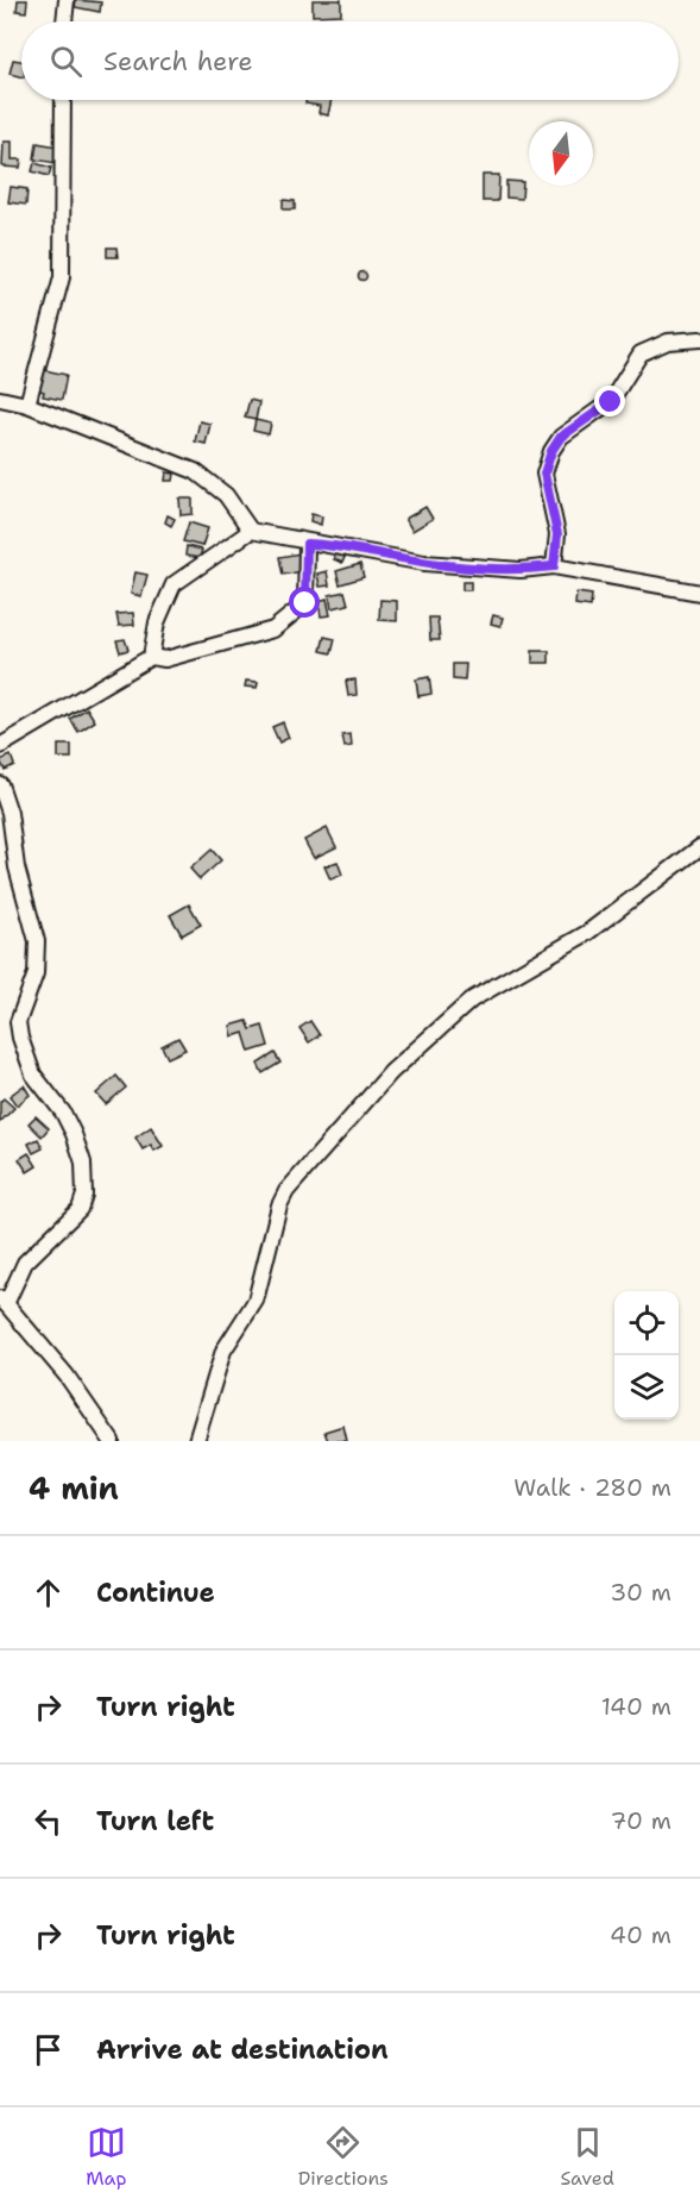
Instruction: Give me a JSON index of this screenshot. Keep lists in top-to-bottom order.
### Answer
{
  "north": "bottom",
  "page": {
    "search": "Search here",
    "heading": ["4 min", "Walk · 280 m"],
    "list": [
      ["Continue", "30 m"],
      ["Turn right", "140 m"],
      ["Turn left", "70 m"],
      ["Turn right", "40 m"],
      "Arrive at destination"
    ],
    "nav": ["Map", "Directions", "Saved"]
  }
}
